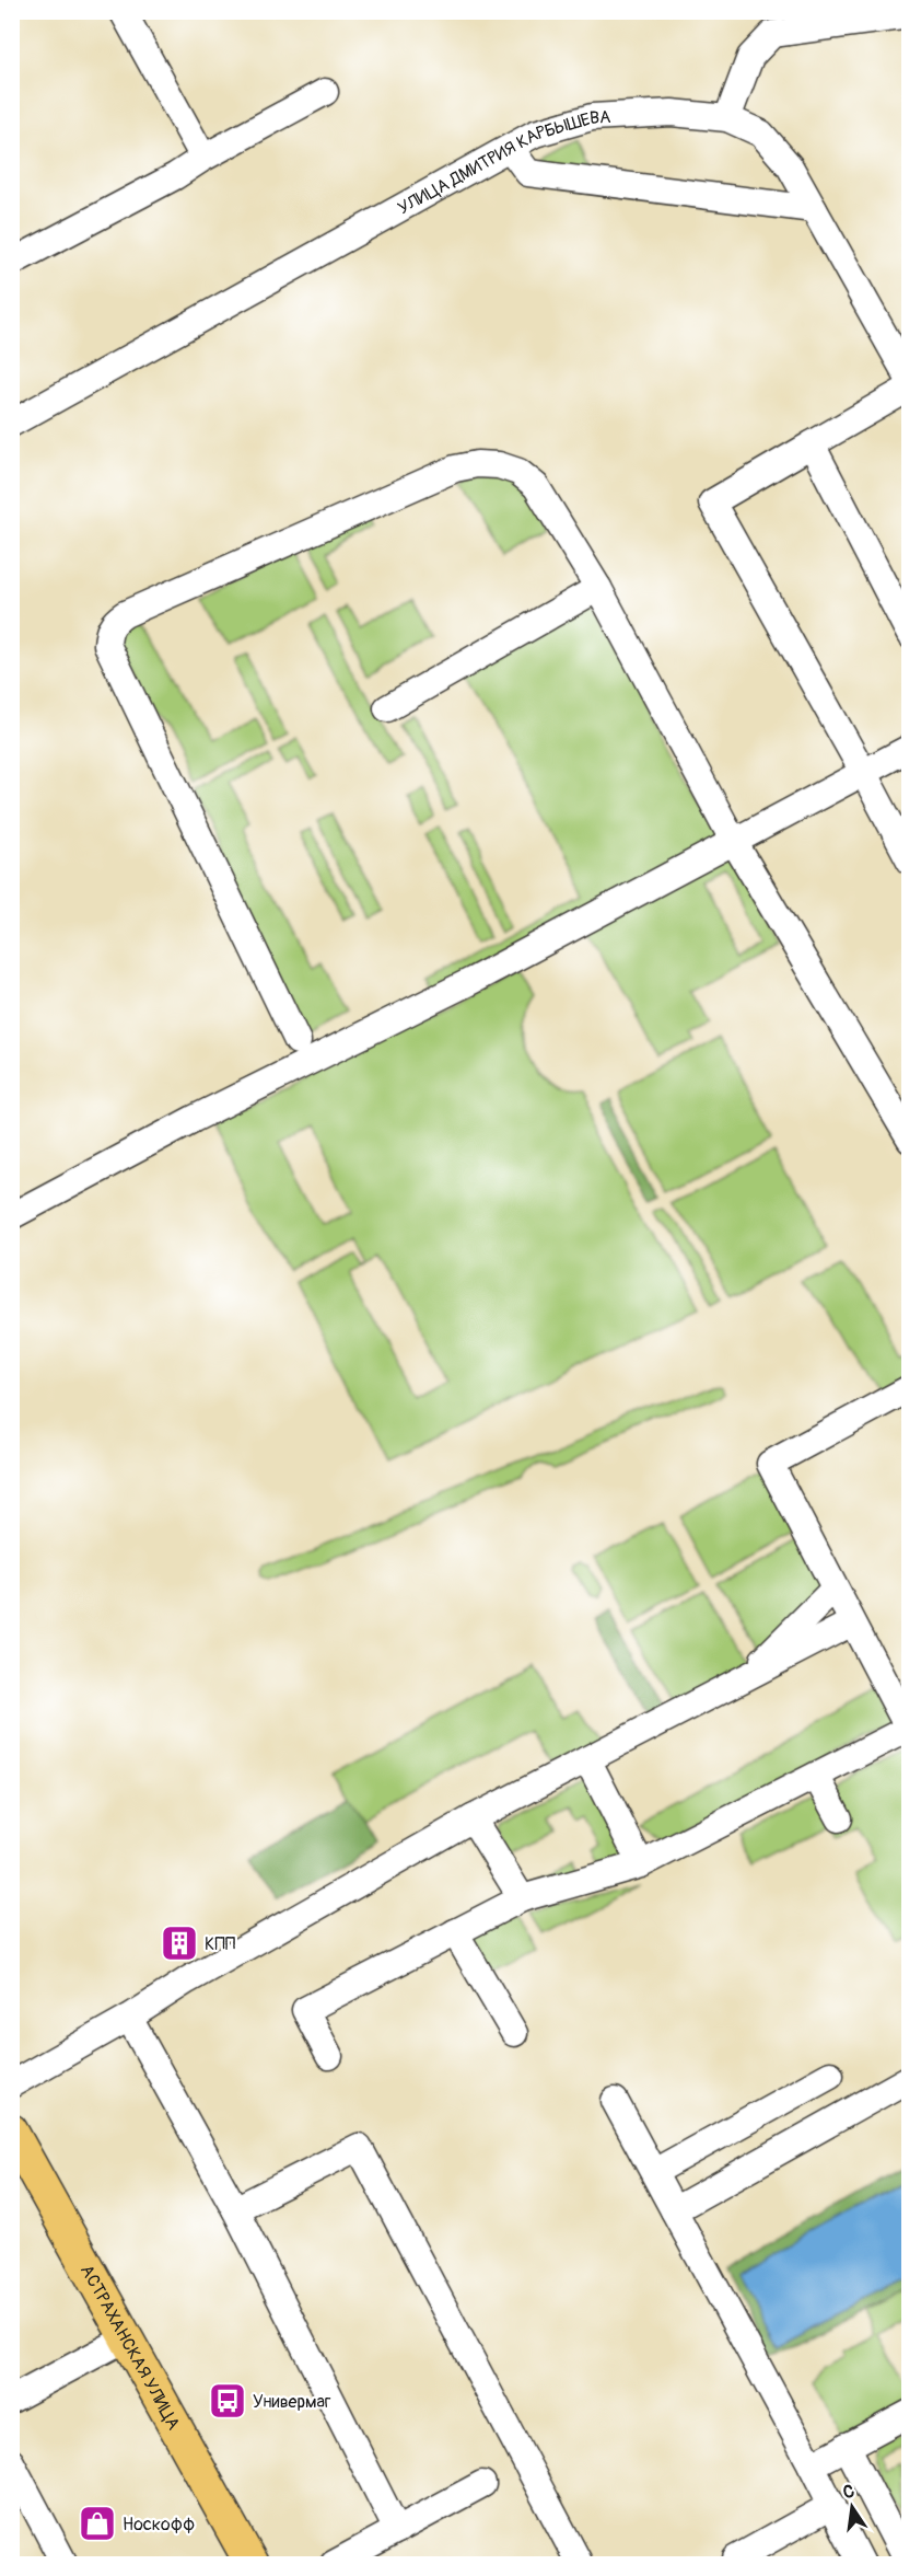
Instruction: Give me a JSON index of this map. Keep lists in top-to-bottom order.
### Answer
{
  "streets": {
    "main road": ["АСТРАХАНСКАЯ УЛИЦА"],
    "street": ["УЛИЦА ДМИТРИЯ КАРБЫШЕВА"]
  },
  "places": {
    "building": ["КПП"],
    "bus stop": ["Универмаг"],
    "shop": ["Носкофф"]
  },
  "north": "top"
}
